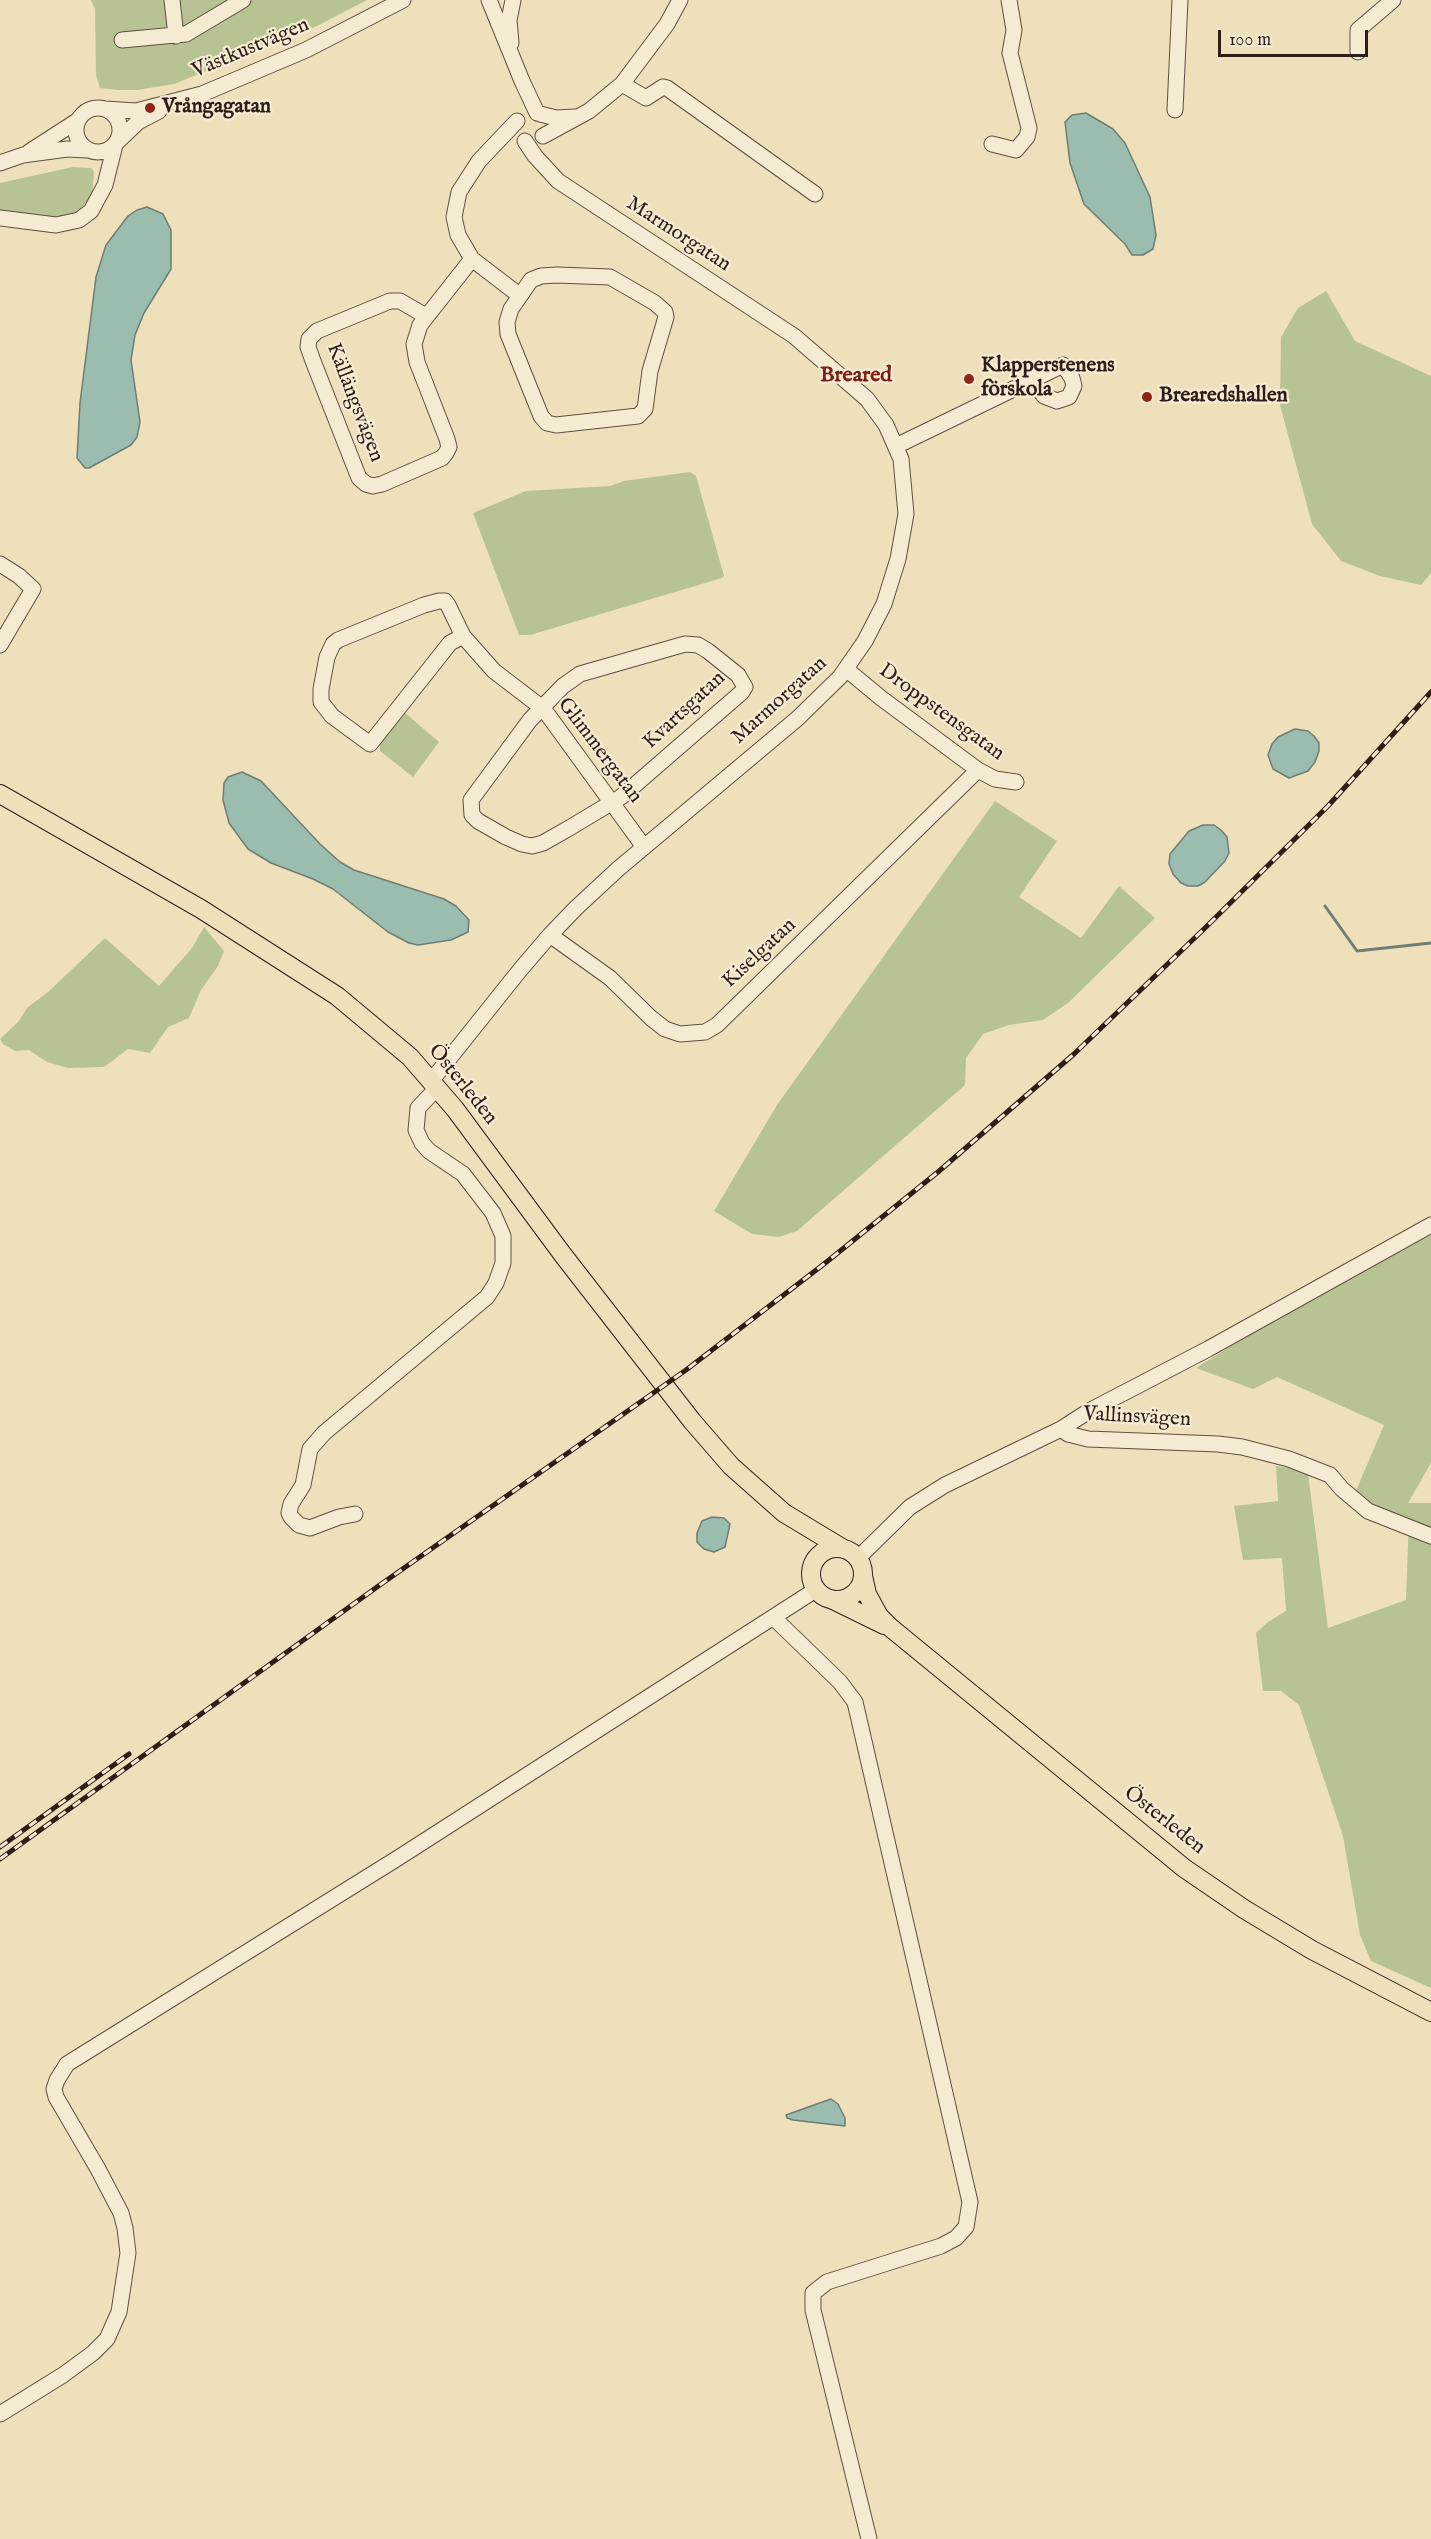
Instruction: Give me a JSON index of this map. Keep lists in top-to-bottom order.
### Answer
{
  "streets": {
    "main road": ["Österleden"],
    "street": [
      "Västkustvägen",
      "Marmorgatan",
      "Källängsvägen",
      "Kvartsgatan",
      "Droppstensgatan",
      "Glimmergatan",
      "Kiselgatan",
      "Vallinsvägen"
    ]
  },
  "crossings": [
    ["Marmorgatan", "Droppstensgatan"],
    ["Marmorgatan", "Glimmergatan"],
    ["Marmorgatan", "Kiselgatan"],
    ["Marmorgatan", "Österleden"],
    ["Kvartsgatan", "Glimmergatan"],
    ["Droppstensgatan", "Kiselgatan"],
    ["Österleden", "Vallinsvägen"]
  ],
  "districts": ["Breared"],
  "places": ["Vrångagatan", "Klapperstenens förskola", "Brearedshallen"],
  "scale_bar": "100 m"
}
